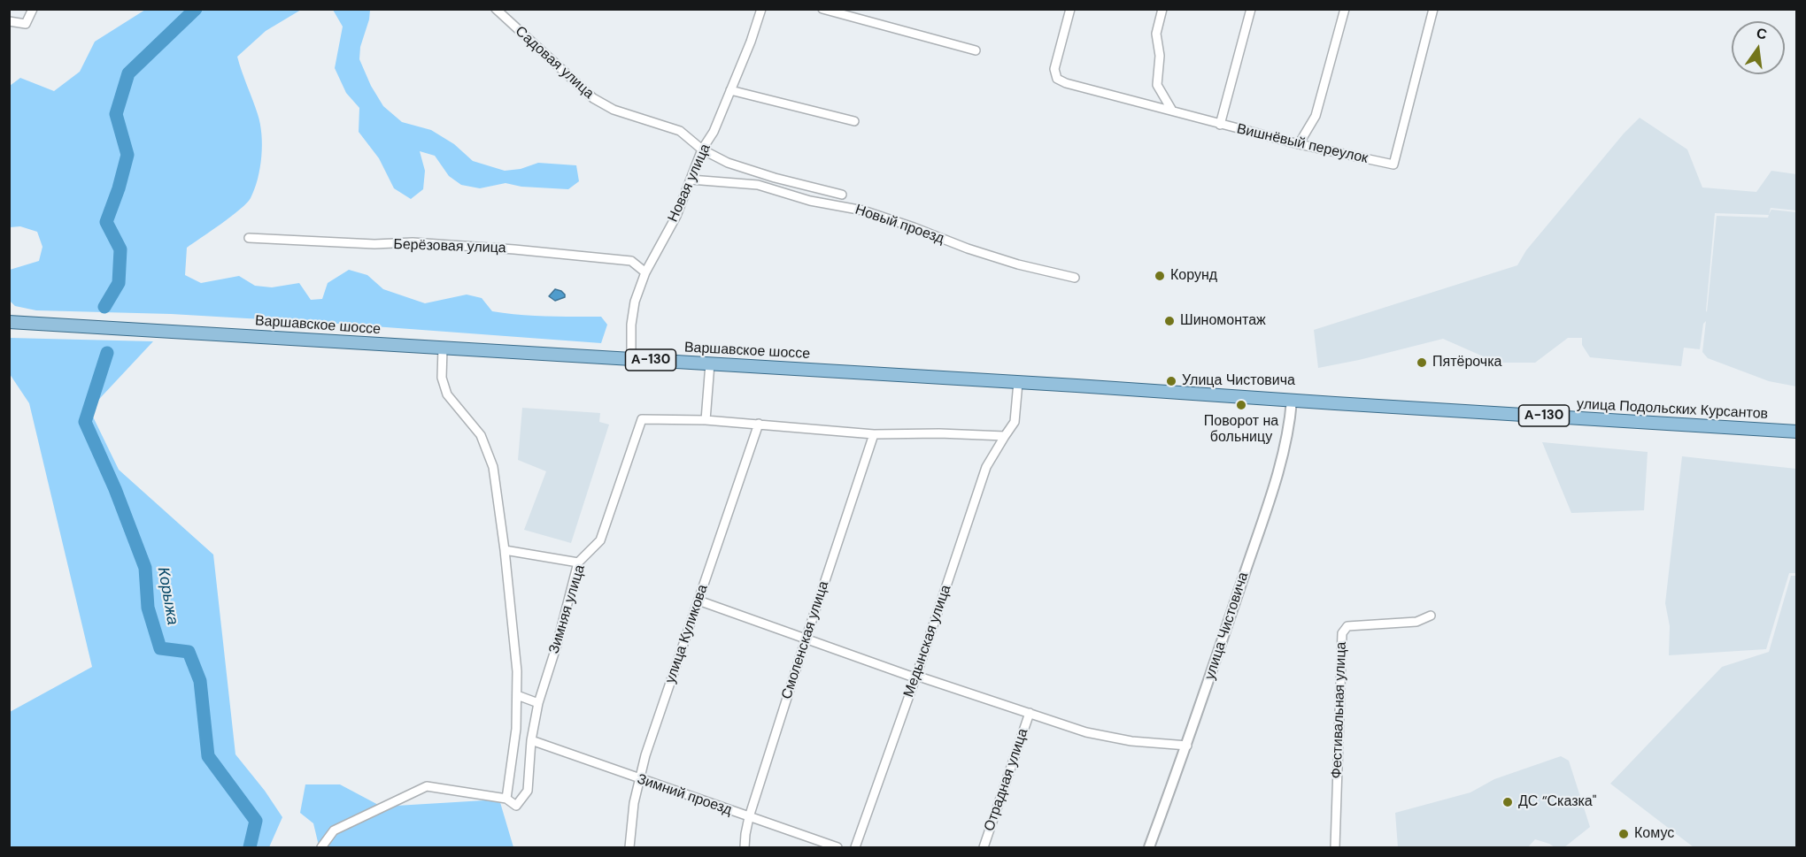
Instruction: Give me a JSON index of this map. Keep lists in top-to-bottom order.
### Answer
{
  "streets": {
    "main road": ["Варшавское шоссе", "А-130", "улица Подольских Курсантов"],
    "street": [
      "Садовая улица",
      "Вишнёвый переулок",
      "Новая улица",
      "Новый проезд",
      "Берёзовая улица",
      "Зимняя улица",
      "улица Чистовича",
      "улица Куликова",
      "Смоленская улица",
      "Медынская улица",
      "Фестивальная улица",
      "Отрадная улица",
      "Зимний проезд"
    ]
  },
  "crossings": [
    ["Садовая улица", "Новая улица"],
    ["Новая улица", "Новый проезд"],
    ["Новая улица", "Берёзовая улица"],
    ["Новая улица", "Варшавское шоссе"],
    ["Варшавское шоссе", "улица Подольских Курсантов"],
    ["Варшавское шоссе", "улица Чистовича"],
    ["Варшавское шоссе", "Медынская улица"],
    ["улица Подольских Курсантов", "улица Чистовича"],
    ["Зимняя улица", "Зимний проезд"],
    ["улица Куликова", "Зимний проезд"],
    ["Смоленская улица", "Зимний проезд"]
  ],
  "water": ["Корыжа"],
  "places": [
    "Корунд",
    "Шиномонтаж",
    "Пятёрочка",
    "Улица Чистовича",
    "Поворот на больницу",
    "ДС “Сказка\"",
    "Комус"
  ],
  "north": "top"
}
